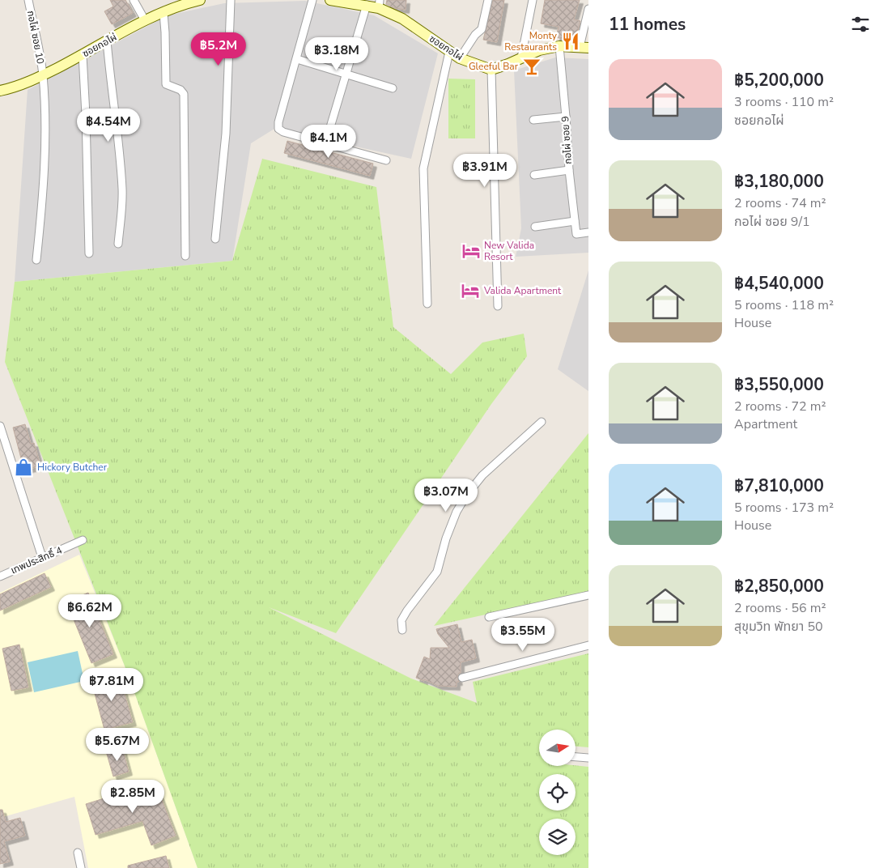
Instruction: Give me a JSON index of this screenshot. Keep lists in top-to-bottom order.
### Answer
{
  "streets": {
    "street": [
      "กอไผ่ ซอย 10",
      "ซอยกอไผ่",
      "กอไผ่ ซอย 9",
      "เทพประสิทธิ์ 4"
    ]
  },
  "crossings": [
    ["กอไผ่ ซอย 10", "ซอยกอไผ่"]
  ],
  "places": {
    "restaurant": ["Monty Restaurants"],
    "bar": ["Gleeful Bar"],
    "hotel": ["New Valida Resort", "Valida Apartment"],
    "shop": ["Hickory Butcher"]
  },
  "north": "right",
  "page": {
    "heading": "11 homes",
    "price": [
      "฿5.2M",
      "฿3.18M",
      "฿4.54M",
      "฿4.1M",
      "฿3.91M",
      "฿3.07M",
      "฿6.62M",
      "฿3.55M",
      "฿7.81M",
      "฿5.67M",
      "฿2.85M"
    ],
    "list": [
      {
        "name": "฿5,200,000",
        "note": "3 rooms · 110 m² · ซอยกอไผ่"
      },
      {
        "name": "฿3,180,000",
        "note": "2 rooms · 74 m² · กอไผ่ ซอย 9/1"
      },
      {
        "name": "฿4,540,000",
        "note": "5 rooms · 118 m² · House"
      },
      {
        "name": "฿3,550,000",
        "note": "2 rooms · 72 m² · Apartment"
      },
      {
        "name": "฿7,810,000",
        "note": "5 rooms · 173 m² · House"
      },
      {
        "name": "฿2,850,000",
        "note": "2 rooms · 56 m² · สุขุมวิท พัทยา 50"
      }
    ]
  }
}
